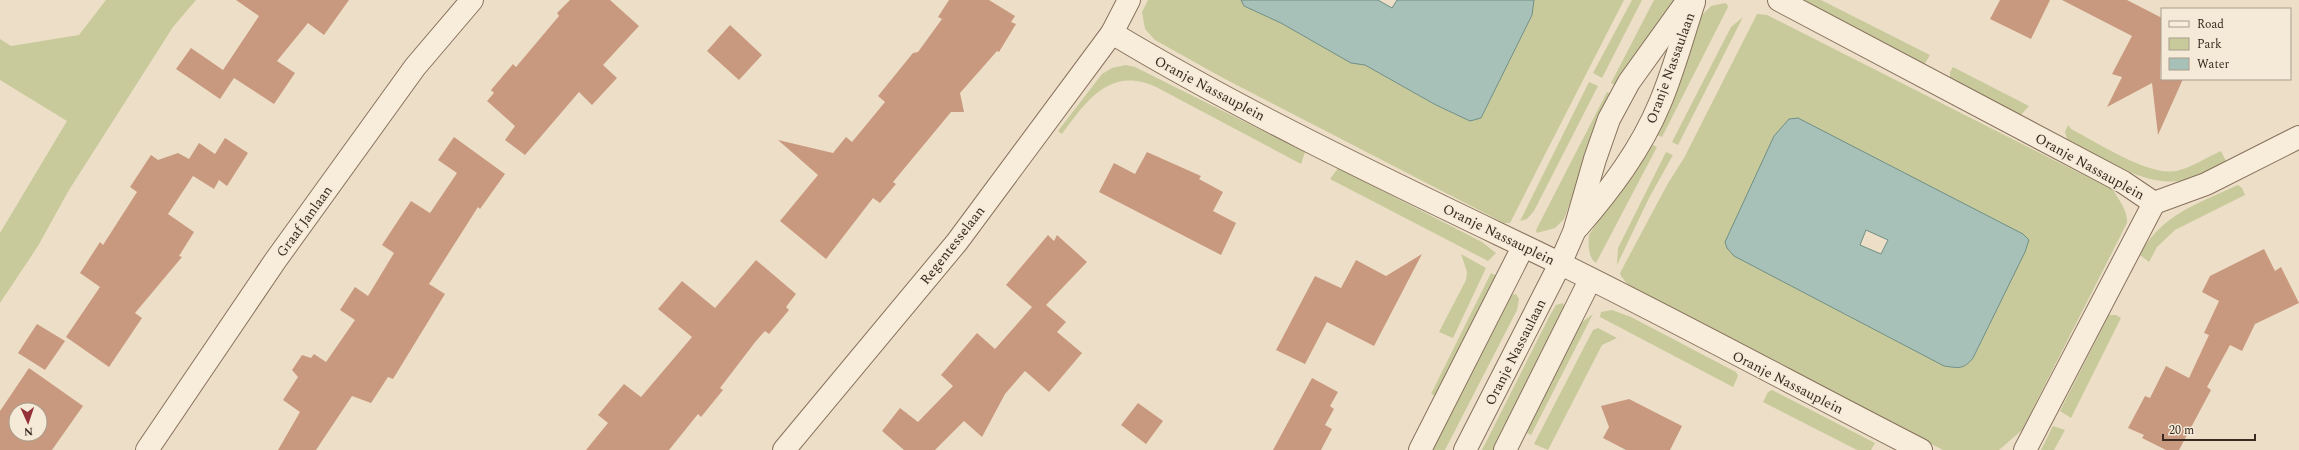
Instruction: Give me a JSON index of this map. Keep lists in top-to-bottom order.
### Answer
{
  "streets": {
    "street": [
      "Oranje Nassaulaan",
      "Oranje Nassauplein",
      "Graaf Janlaan",
      "Regentesselaan"
    ]
  },
  "crossings": [
    ["Oranje Nassaulaan", "Oranje Nassauplein"],
    ["Oranje Nassauplein", "Regentesselaan"]
  ],
  "legend": ["Road", "Park", "Water"],
  "scale_bar": "20 m",
  "north": "bottom"
}
